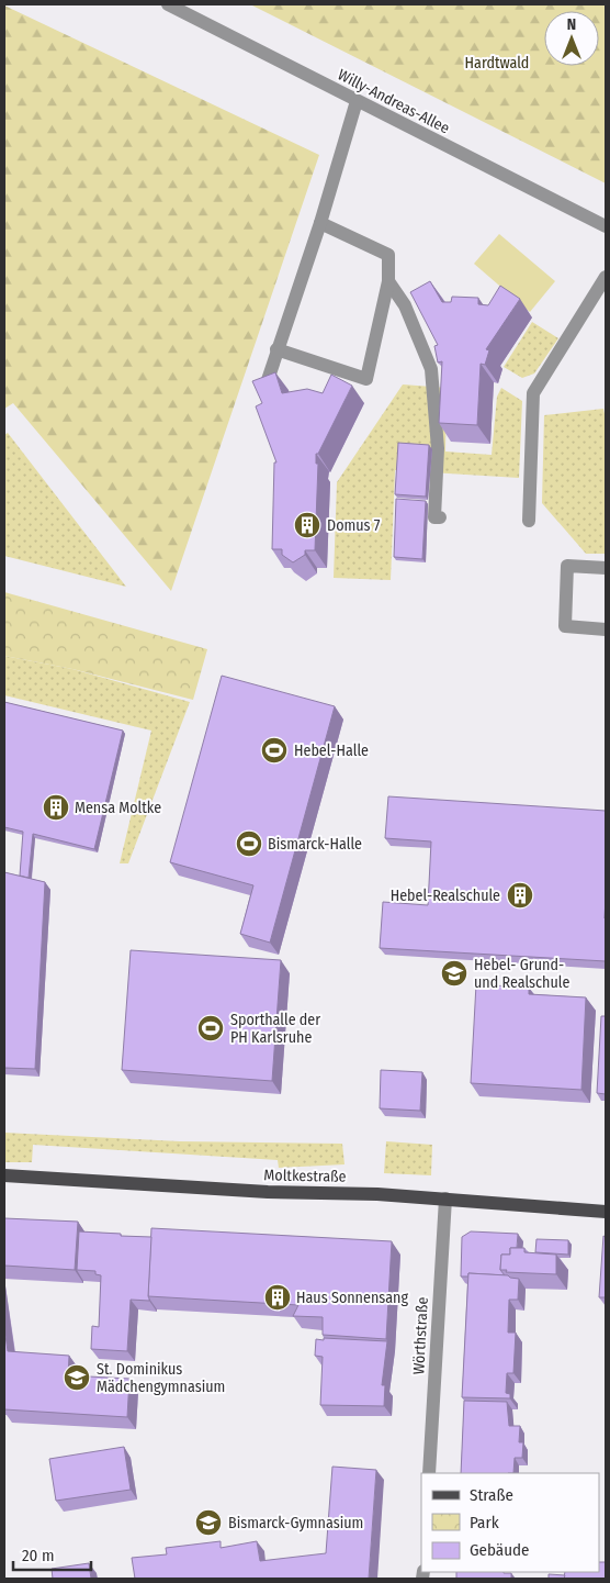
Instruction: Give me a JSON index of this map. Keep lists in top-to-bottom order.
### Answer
{
  "streets": {
    "main road": ["Moltkestraße"],
    "street": ["Willy-Andreas-Allee", "Wörthstraße"]
  },
  "crossings": [
    ["Moltkestraße", "Wörthstraße"]
  ],
  "parks": ["Hardtwald"],
  "places": {
    "building": [
      "Domus 7",
      "Mensa Moltke",
      "Hebel-Realschule",
      "Haus Sonnensang"
    ],
    "sports": ["Hebel-Halle", "Bismarck-Halle", "Sporthalle der PH Karlsruhe"],
    "school or university": ["Hebel- Grund- und Realschule", "St. Dominikus Mädchengymnasium", "Bismarck-Gymnasium"]
  },
  "legend": ["Straße", "Park", "Gebäude"],
  "scale_bar": "20 m",
  "north": "top"
}
